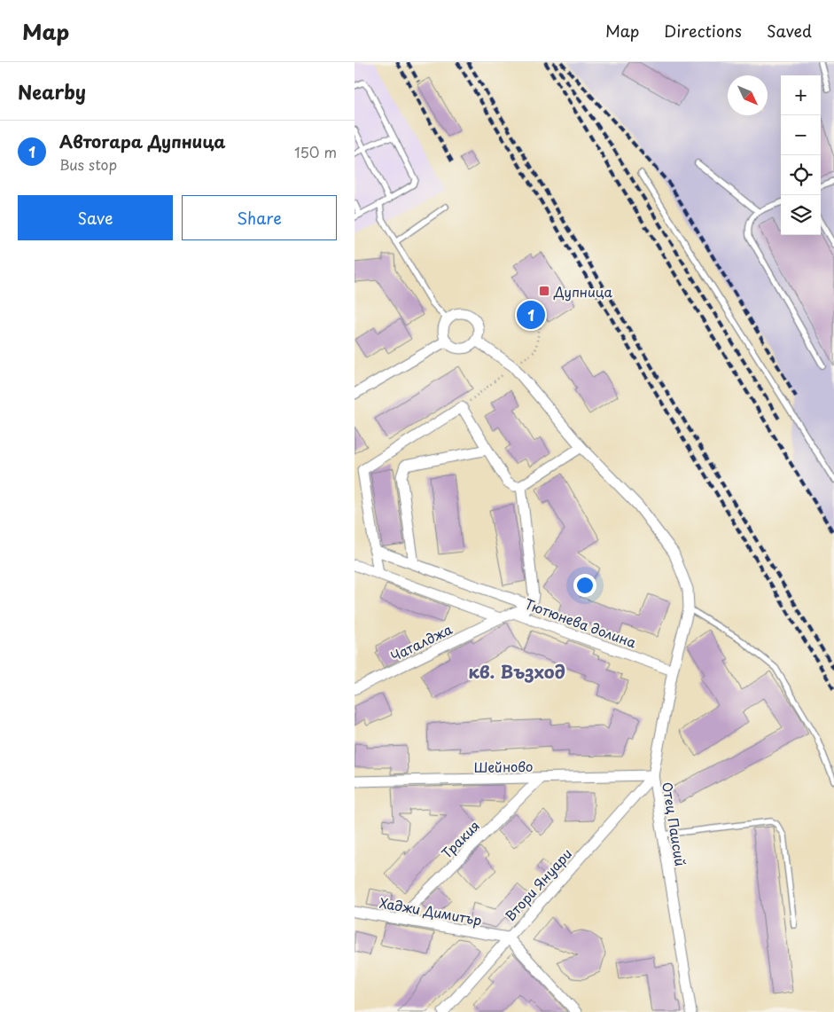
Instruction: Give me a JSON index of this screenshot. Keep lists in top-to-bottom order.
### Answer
{
  "streets": {
    "street": [
      "Тютюнева долина",
      "Чаталджа",
      "Шейново",
      "Отец Паисий",
      "Тракия",
      "Втори Януари",
      "Хаджи Димитър"
    ]
  },
  "crossings": [
    ["Тютюнева долина", "Чаталджа"],
    ["Тютюнева долина", "Отец Паисий"],
    ["Шейново", "Отец Паисий"],
    ["Шейново", "Тракия"],
    ["Шейново", "Втори Януари"],
    ["Отец Паисий", "Втори Януари"],
    ["Тракия", "Хаджи Димитър"],
    ["Втори Януари", "Хаджи Димитър"]
  ],
  "districts": ["кв. Възход"],
  "places": {
    "transit": ["Дупница"]
  },
  "north": "bottom right",
  "page": {
    "header": "Map",
    "nav": ["Map", "Directions", "Saved"],
    "heading": "Nearby",
    "map_buttons": ["+", "−"],
    "list": [
      {
        "mark": "1",
        "name": "Автогара Дупница",
        "note": "Bus stop",
        "value": "150 m"
      }
    ],
    "buttons": ["Save", "Share"],
    "pins": "1"
  }
}
